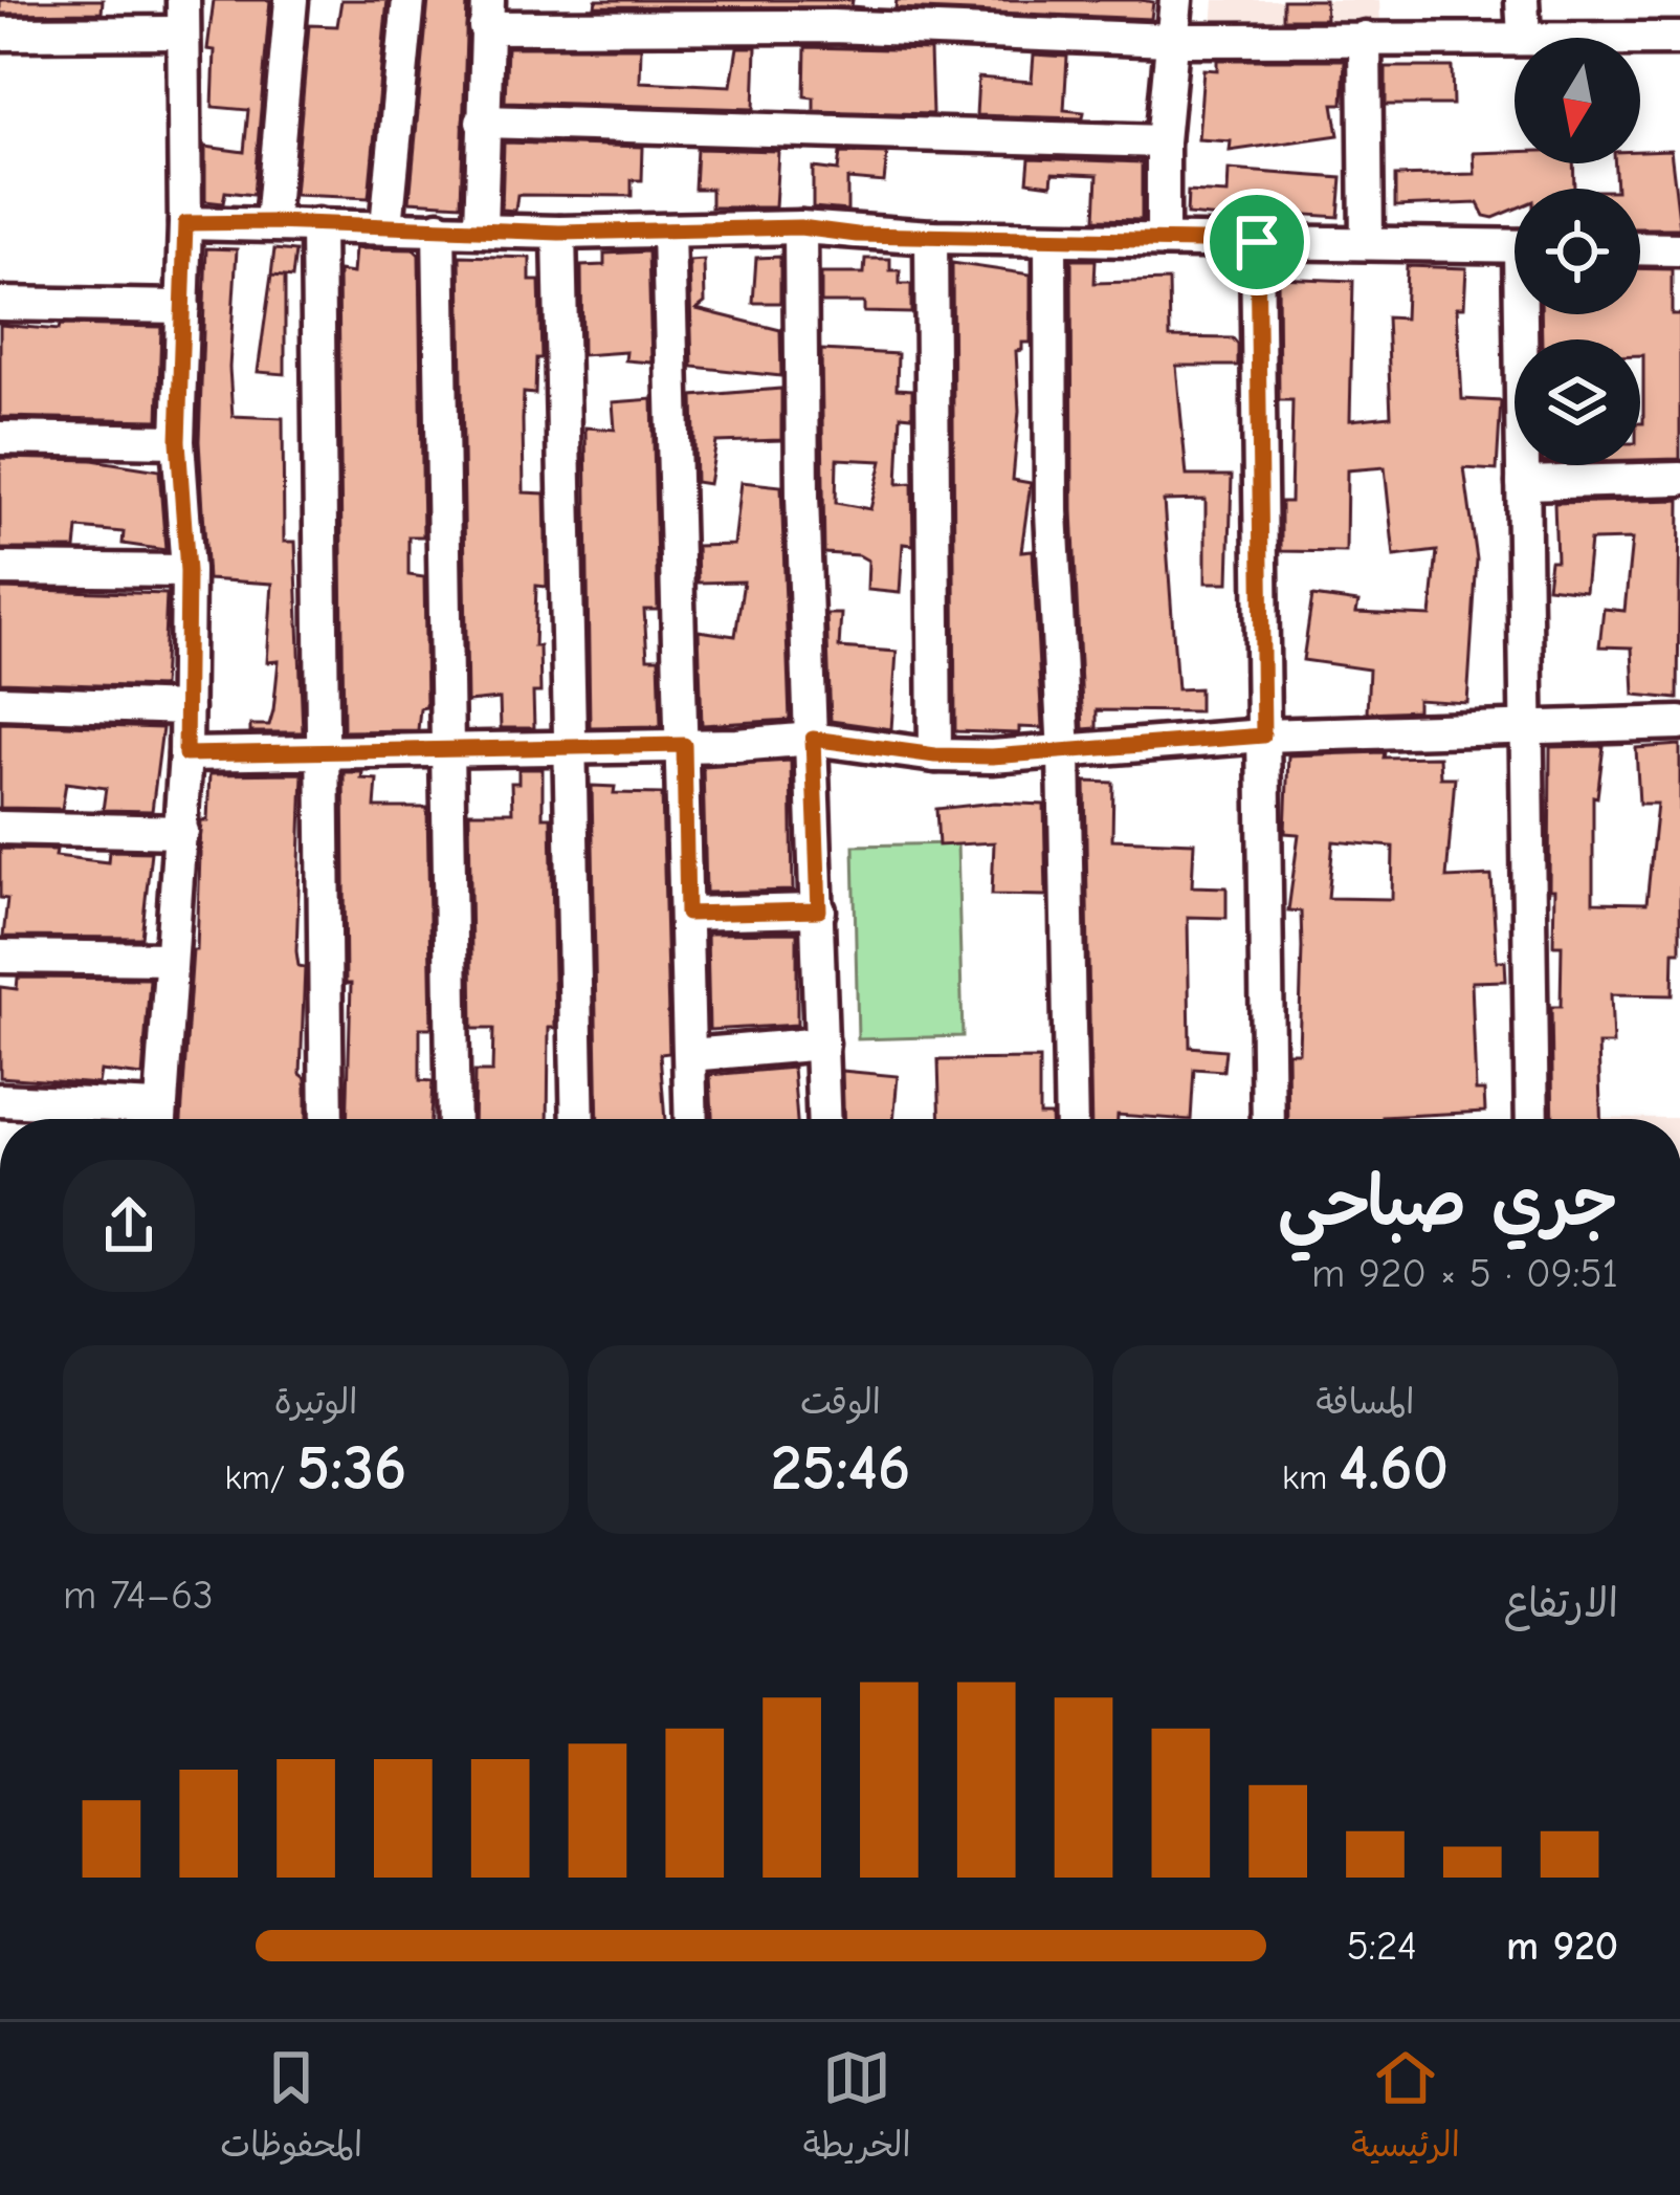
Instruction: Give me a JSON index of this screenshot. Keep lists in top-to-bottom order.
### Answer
{
  "north": "bottom",
  "page": {
    "heading": ["جري صباحي", "09:51 · 5 × 920 m"],
    "stats": [
      ["المسافة", "4.60 km"],
      ["الوقت", "25:46"],
      ["الوتيرة", "5:36 /km"]
    ],
    "chart": ["الارتفاع", "63–74 m"],
    "list": [
      {
        "name": "920 m",
        "note": "5:24"
      }
    ],
    "tabs": ["الرئيسية", "الخريطة", "المحفوظات"]
  }
}
